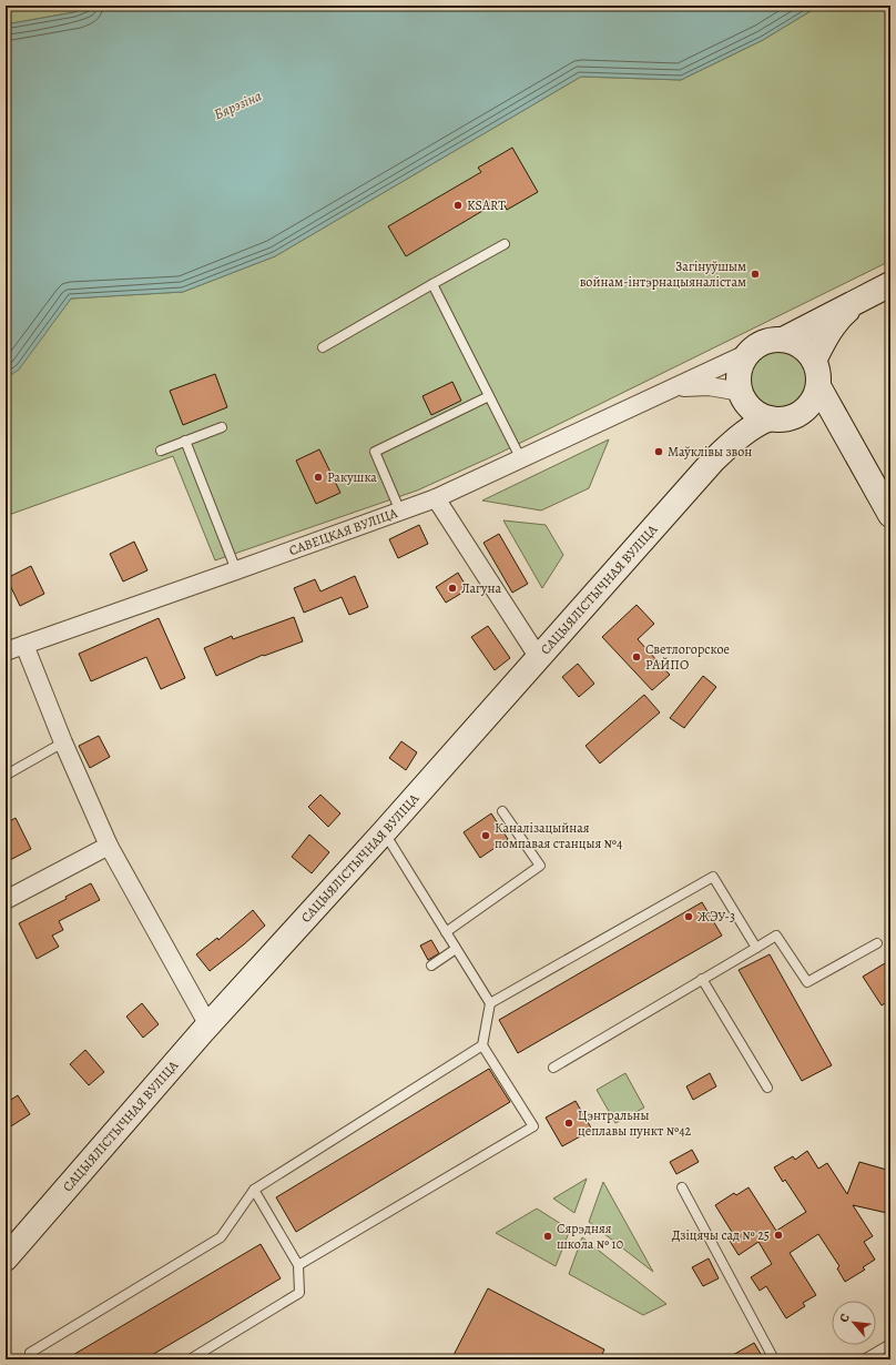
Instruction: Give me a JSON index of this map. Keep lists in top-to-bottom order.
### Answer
{
  "streets": {
    "main road": ["САЦЫЯЛІСТЫЧНАЯ ВУЛІЦА"],
    "street": ["САВЕЦКАЯ ВУЛІЦА"]
  },
  "crossings": [
    ["САВЕЦКАЯ ВУЛІЦА", "САЦЫЯЛІСТЫЧНАЯ ВУЛІЦА"]
  ],
  "water": ["Бярэзіна"],
  "places": [
    "KSART",
    "Загінуўшым войнам-інтэрнацыяналістам",
    "Маўклівы звон",
    "Ракушка",
    "Лагуна",
    "Светлогорское РАЙПО",
    "Каналізацыйная помпавая станцыя №4",
    "ЖЭУ-3",
    "Цэнтральны цеплавы пункт №42",
    "Дзіцячы сад № 25",
    "Сярэдняя школа № 10"
  ],
  "north": "top left"
}
